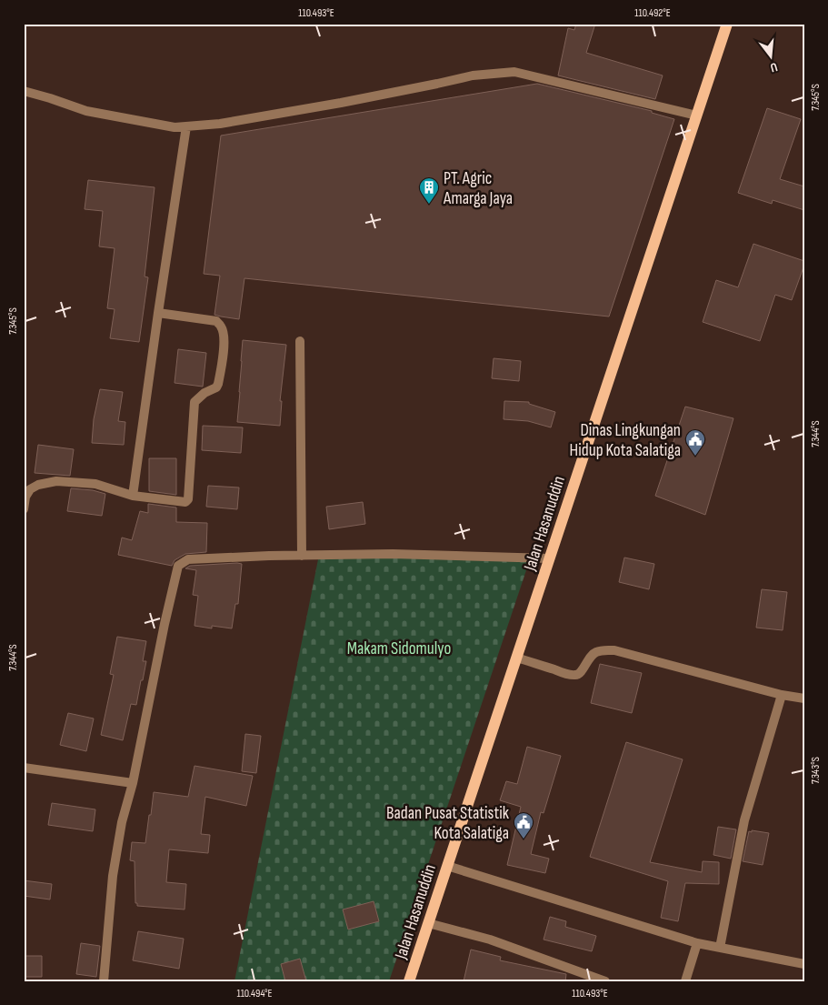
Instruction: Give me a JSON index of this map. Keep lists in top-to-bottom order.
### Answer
{
  "streets": {
    "main road": ["Jalan Hasanuddin"]
  },
  "parks": ["Makam Sidomulyo"],
  "places": {
    "building": ["PT. Agric Amarga Jaya"],
    "public building": ["Dinas Lingkungan Hidup Kota Salatiga", "Badan Pusat Statistik Kota Salatiga"]
  },
  "north": "bottom",
  "coordinates": [
    "110.493°E",
    "110.492°E",
    "7.345°S",
    "7.344°S",
    "7.343°S",
    "110.494°E"
  ]
}
